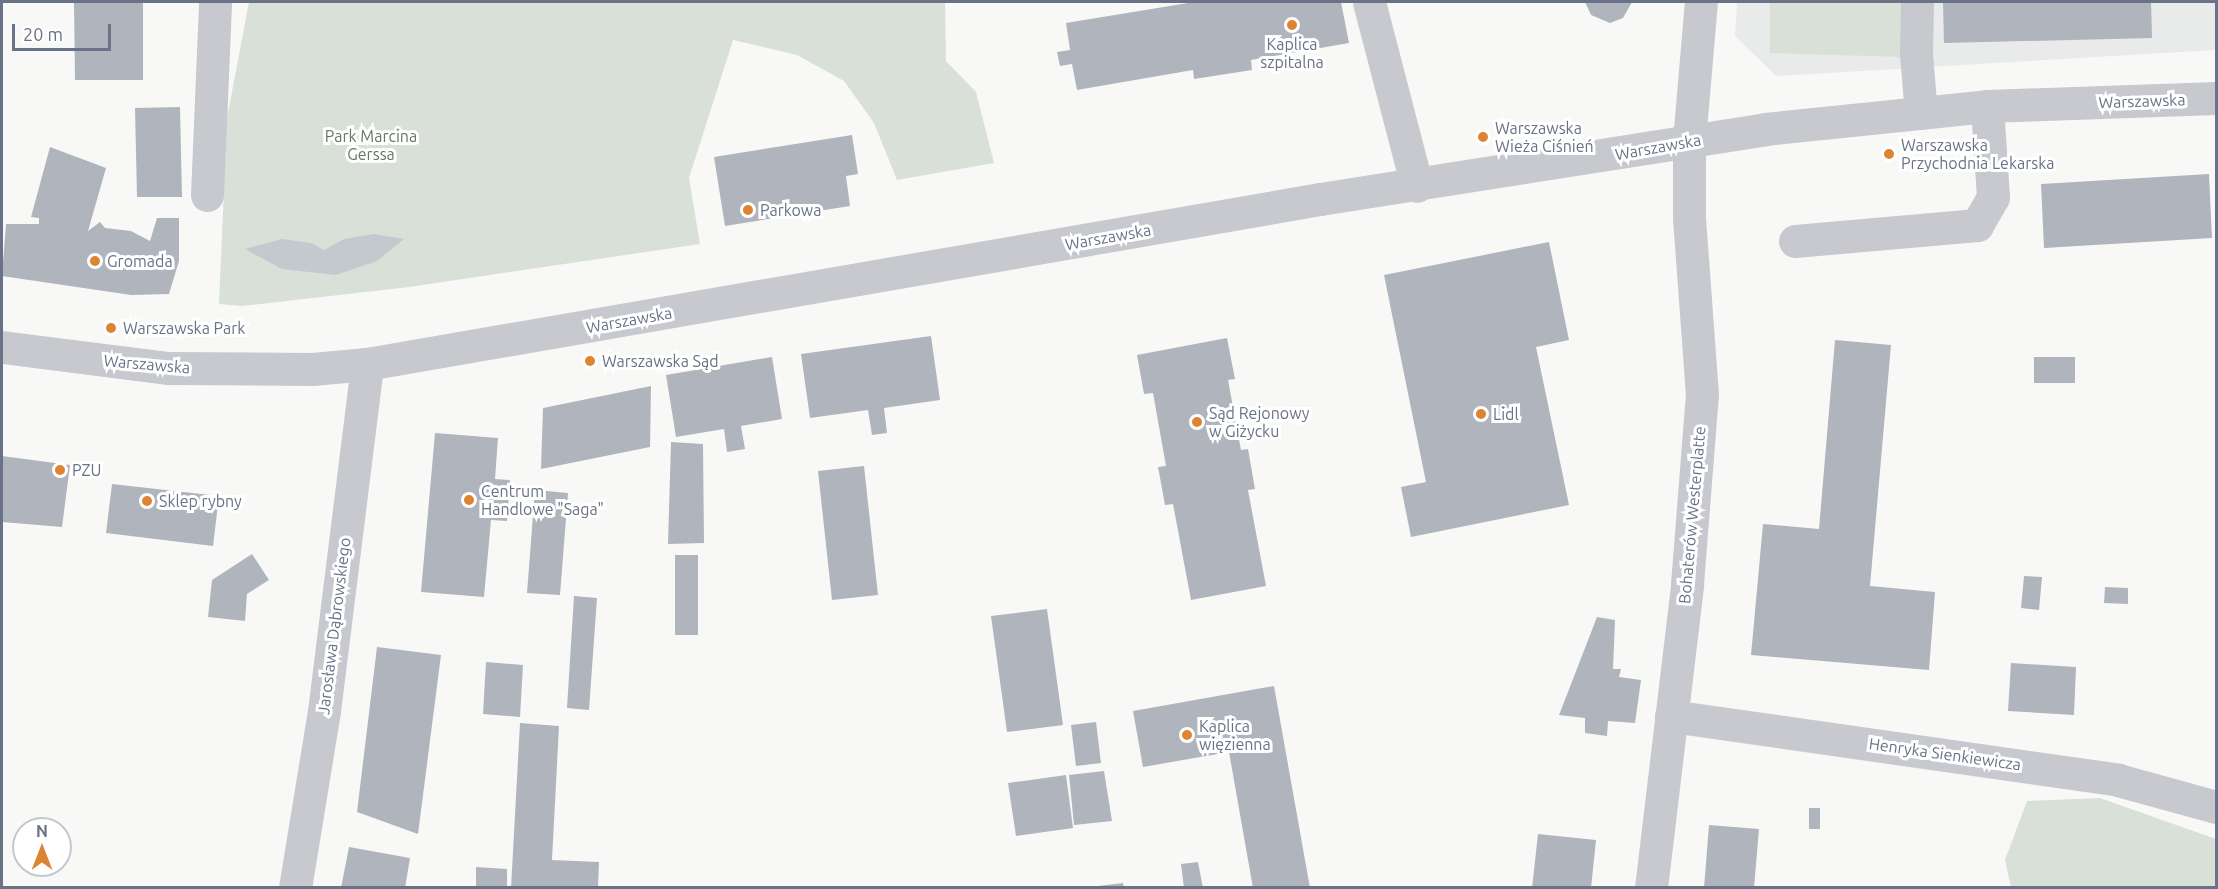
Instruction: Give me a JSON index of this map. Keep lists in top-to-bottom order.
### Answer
{
  "streets": {
    "street": [
      "Warszawska",
      "Bohaterów Westerplatte",
      "Jarosława Dąbrowskiego",
      "Henryka Sienkiewicza"
    ]
  },
  "crossings": [
    ["Warszawska", "Bohaterów Westerplatte"],
    ["Warszawska", "Jarosława Dąbrowskiego"],
    ["Bohaterów Westerplatte", "Henryka Sienkiewicza"]
  ],
  "parks": ["Park Marcina Gerssa"],
  "places": [
    "Kaplica szpitalna",
    "Warszawska Wieża Ciśnień",
    "Warszawska Przychodnia Lekarska",
    "Parkowa",
    "Gromada",
    "Warszawska Park",
    "Warszawska Sąd",
    "Lidl",
    "Sąd Rejonowy w Giżycku",
    "PZU",
    "Centrum Handlowe \"Saga\"",
    "Sklep rybny",
    "Kaplica więzienna"
  ],
  "scale_bar": "20 m",
  "north": "top"
}
